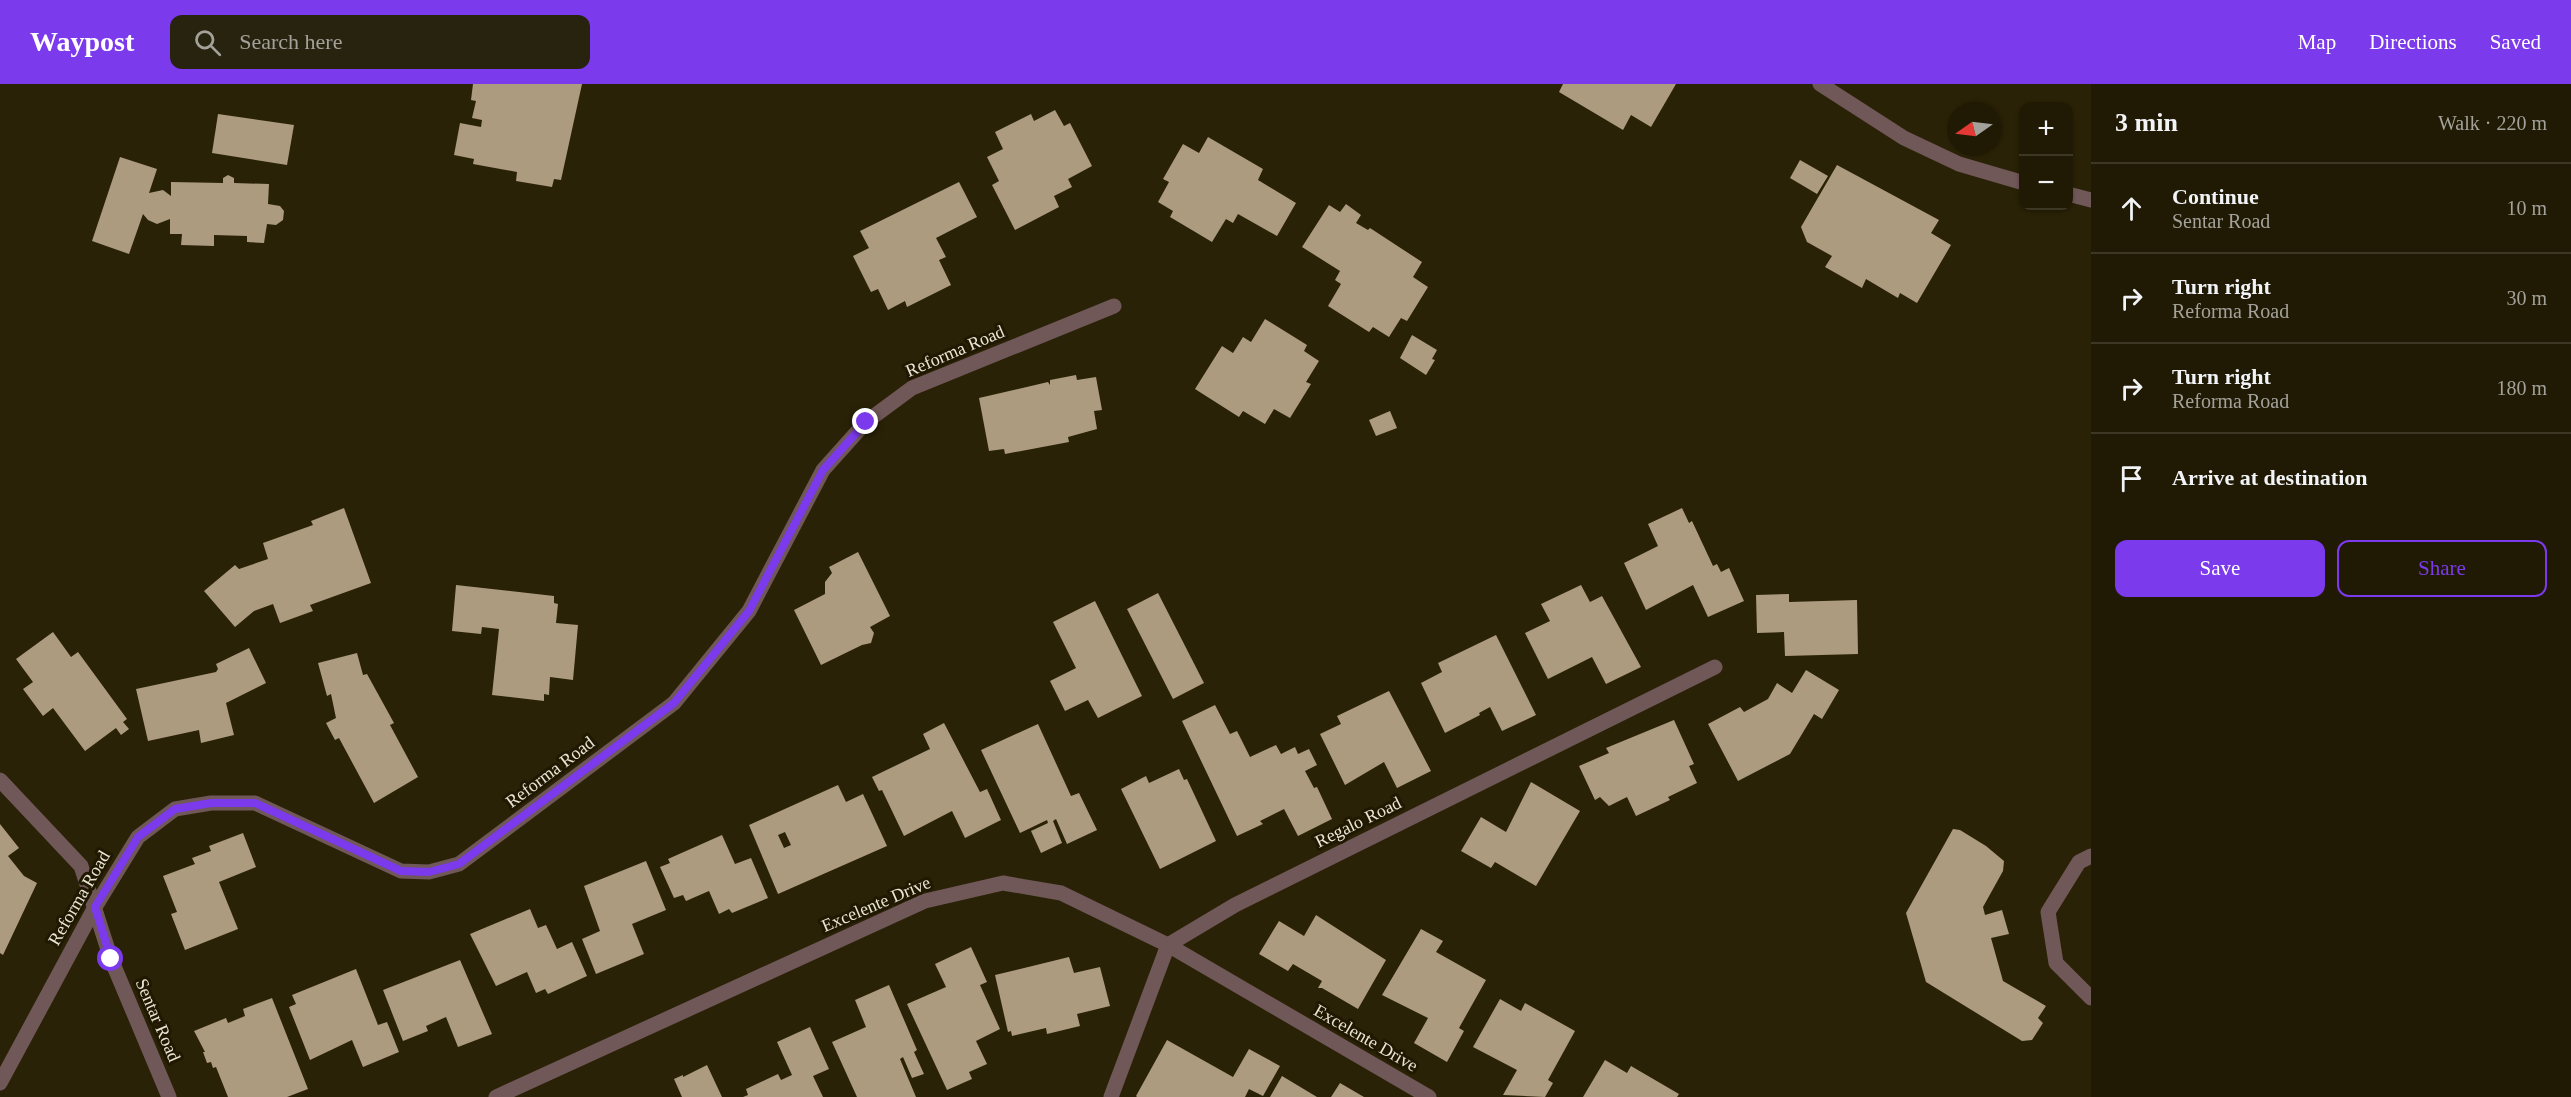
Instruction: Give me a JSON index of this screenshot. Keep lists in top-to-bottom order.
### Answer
{
  "streets": {
    "street": [
      "Reforma Road",
      "Regalo Road",
      "Excelente Drive",
      "Sentar Road"
    ]
  },
  "crossings": [
    ["Reforma Road", "Sentar Road"],
    ["Regalo Road", "Excelente Drive"]
  ],
  "north": "left",
  "page": {
    "header": "Waypost",
    "search": "Search here",
    "nav": ["Map", "Directions", "Saved"],
    "heading": ["3 min", "Walk · 220 m"],
    "map_buttons": ["+", "−"],
    "list": [
      ["Continue", "Sentar Road", "10 m"],
      ["Turn right", "Reforma Road", "30 m"],
      ["Turn right", "Reforma Road", "180 m"],
      "Arrive at destination"
    ],
    "buttons": ["Save", "Share"]
  }
}
